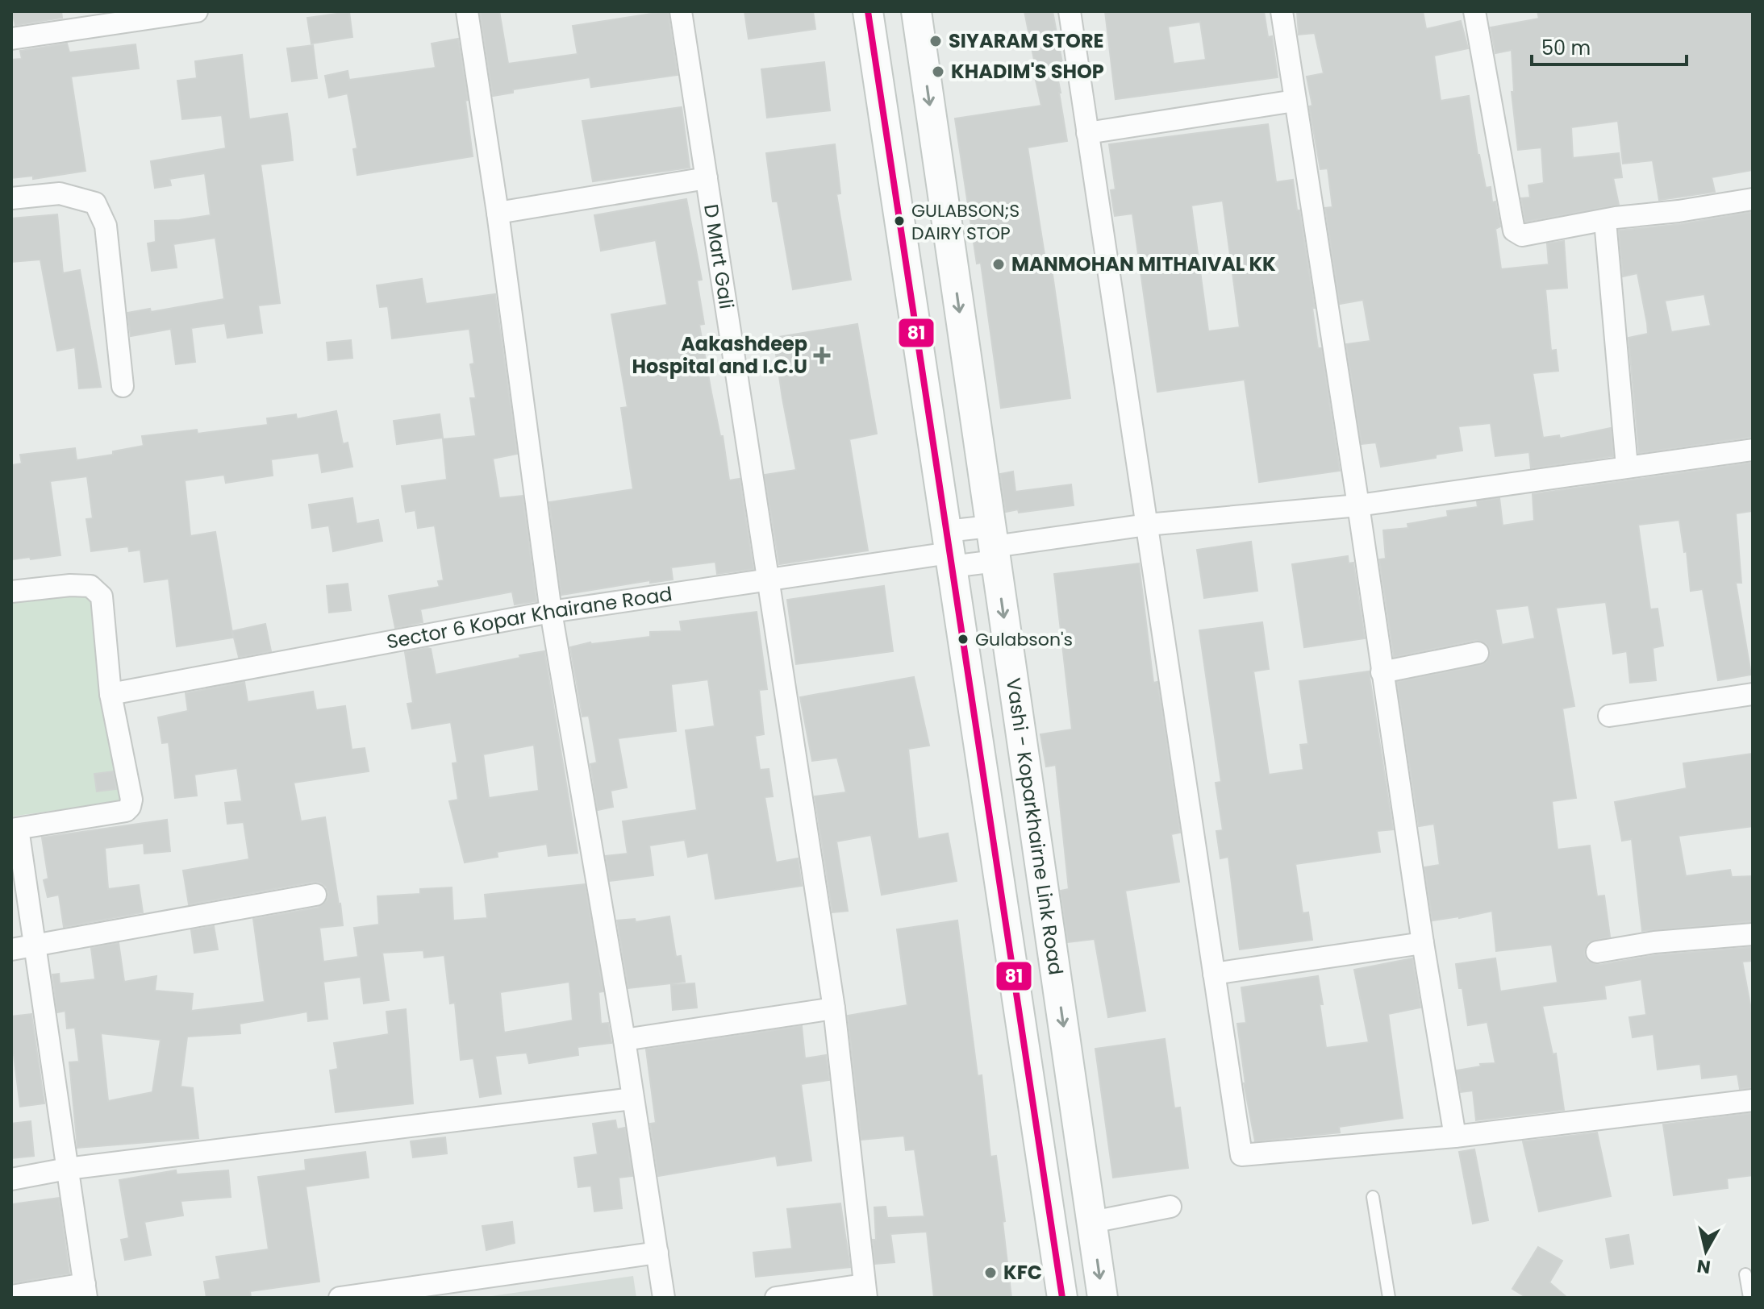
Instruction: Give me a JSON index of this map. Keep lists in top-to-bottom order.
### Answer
{
  "streets": {
    "main road": ["Vashi - Koparkhairne Link Road"],
    "street": ["D Mart Gali", "Sector 6 Kopar Khairane Road"]
  },
  "crossings": [
    ["D Mart Gali", "Sector 6 Kopar Khairane Road"]
  ],
  "places": {
    "other": [
      "SIYARAM STORE",
      "KHADIM'S SHOP",
      "GULABSON;S DAIRY STOP",
      "MANMOHAN MITHAIVAL KK",
      "Gulabson's",
      "KFC"
    ],
    "health": ["Aakashdeep Hospital and I.C.U"]
  },
  "lines": ["transit line 81"],
  "scale_bar": "50 m",
  "north": "bottom"
}
